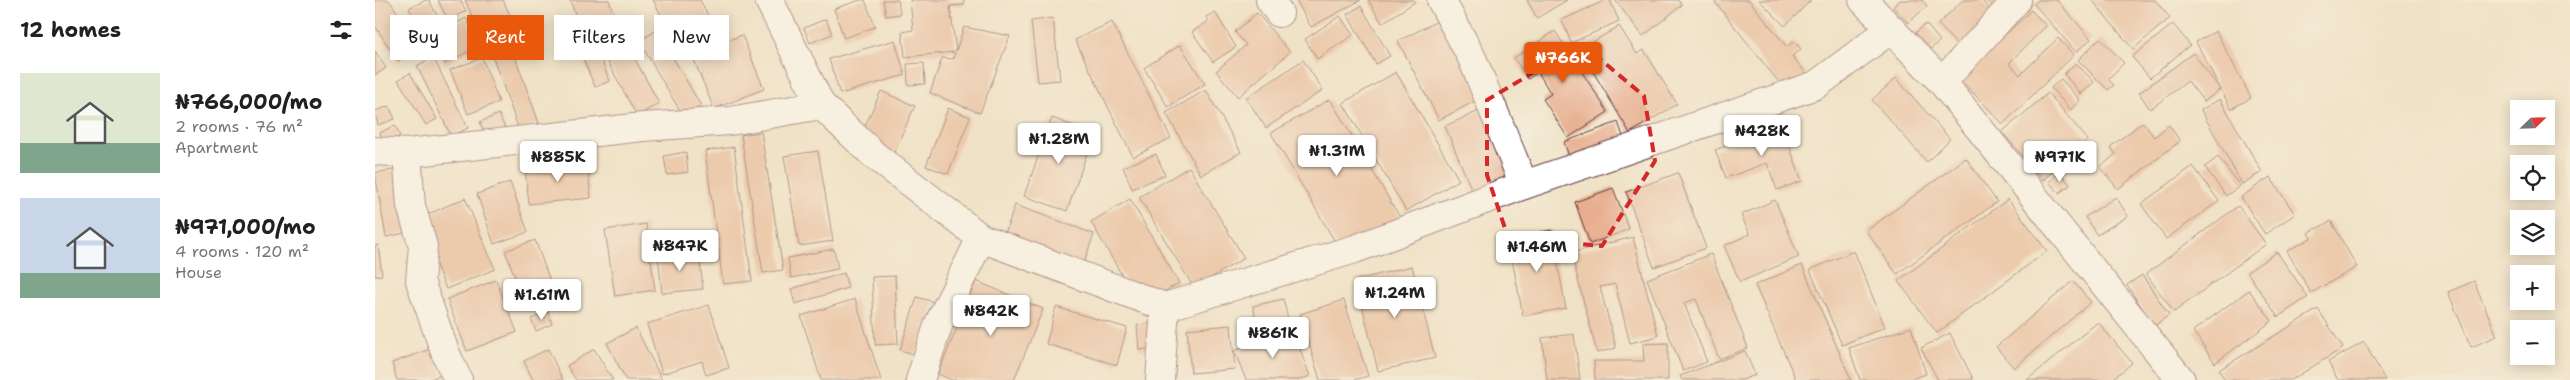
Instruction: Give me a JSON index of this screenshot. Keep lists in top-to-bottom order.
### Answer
{
  "north": "top right",
  "page": {
    "heading": "12 homes",
    "chip": [
      "Buy",
      "Rent",
      "Filters",
      "New"
    ],
    "price": [
      "₦766K",
      "₦428K",
      "₦1.28M",
      "₦1.31M",
      "₦885K",
      "₦971K",
      "₦847K",
      "₦1.46M",
      "₦1.24M",
      "₦1.61M",
      "₦842K",
      "₦861K"
    ],
    "list": [
      {
        "name": "₦766,000/mo",
        "note": "2 rooms · 76 m² · Apartment"
      },
      {
        "name": "₦971,000/mo",
        "note": "4 rooms · 120 m² · House"
      }
    ],
    "map_buttons": ["+", "−"]
  }
}
